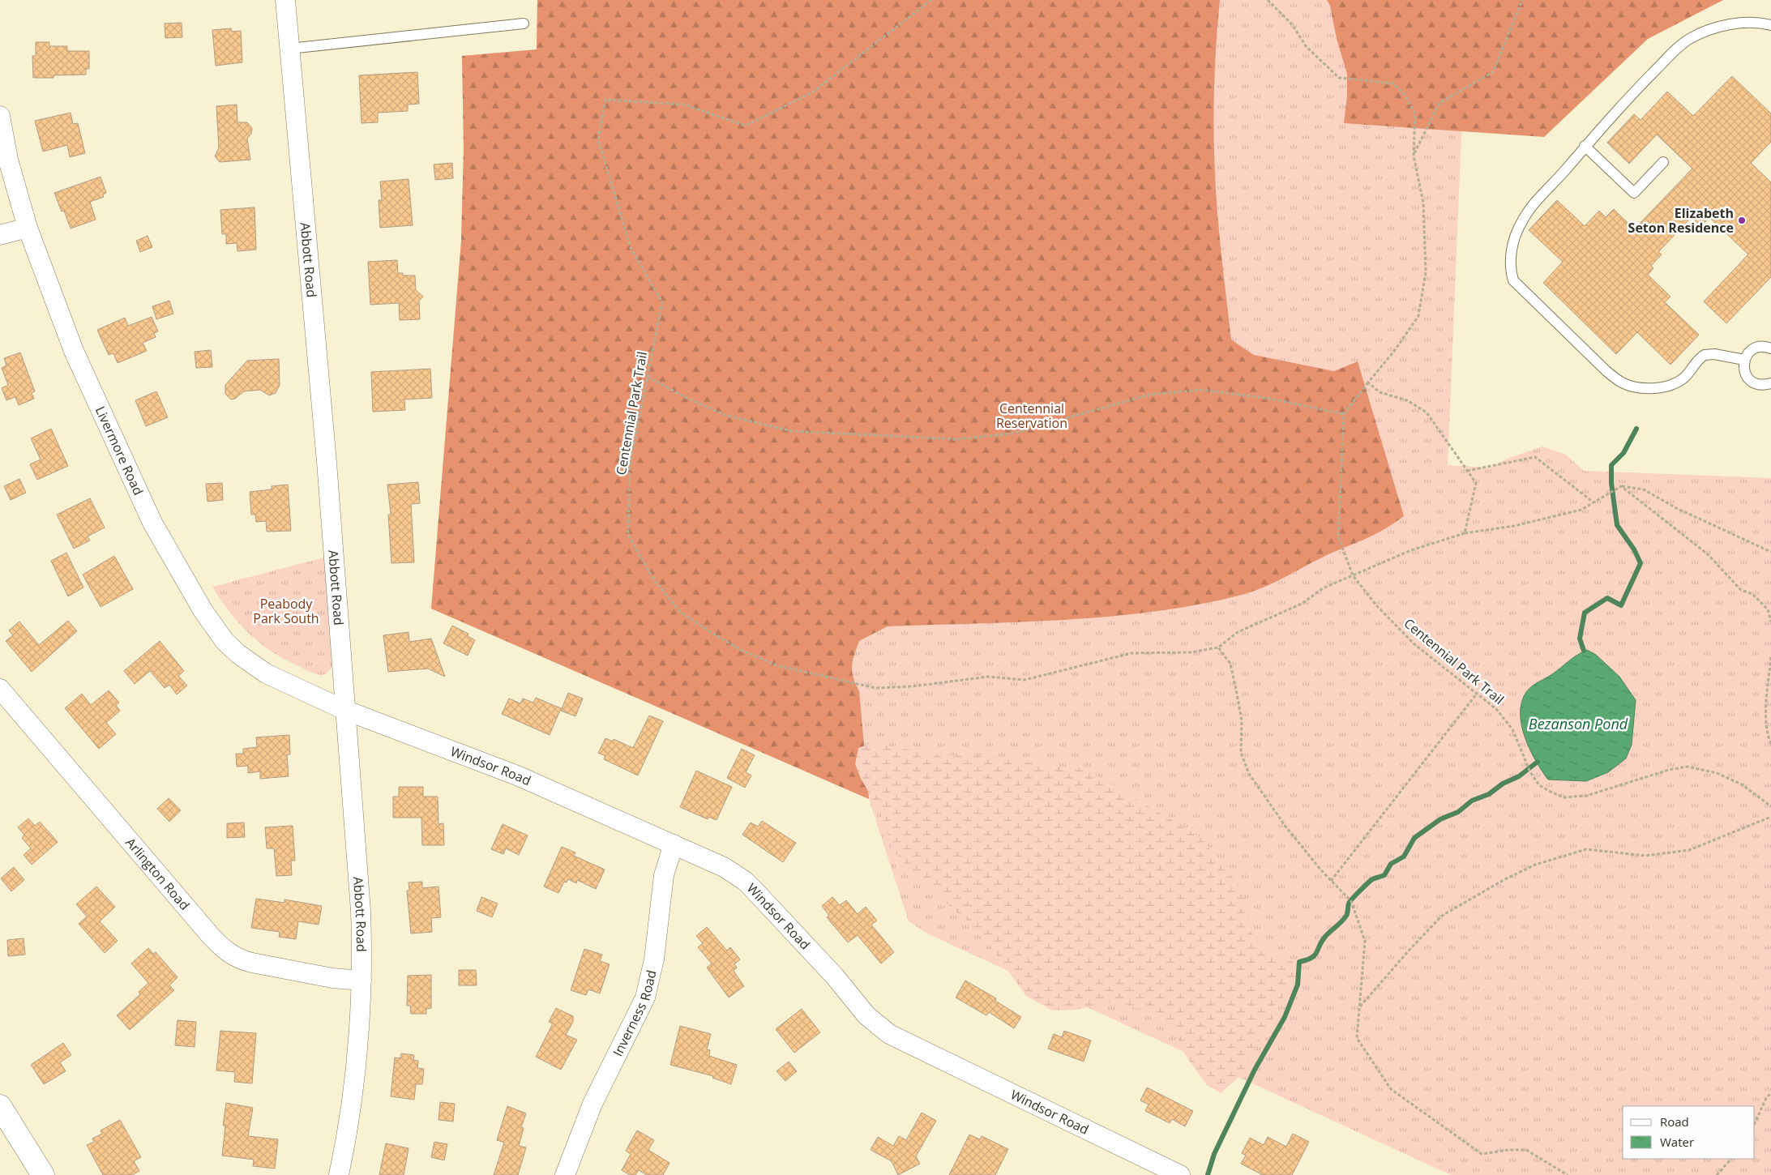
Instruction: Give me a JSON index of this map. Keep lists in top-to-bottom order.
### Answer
{
  "streets": {
    "street": [
      "Abbott Road",
      "Livermore Road",
      "Windsor Road",
      "Arlington Road",
      "Inverness Road"
    ],
    "path": ["Centennial Park Trail"]
  },
  "crossings": [
    ["Abbott Road", "Livermore Road"],
    ["Abbott Road", "Windsor Road"],
    ["Abbott Road", "Arlington Road"],
    ["Livermore Road", "Windsor Road"],
    ["Windsor Road", "Inverness Road"]
  ],
  "water": ["Bezanson Pond"],
  "parks": ["Centennial Reservation", "Peabody Park South"],
  "places": ["Elizabeth Seton Residence"],
  "legend": ["Road", "Water"]
}
